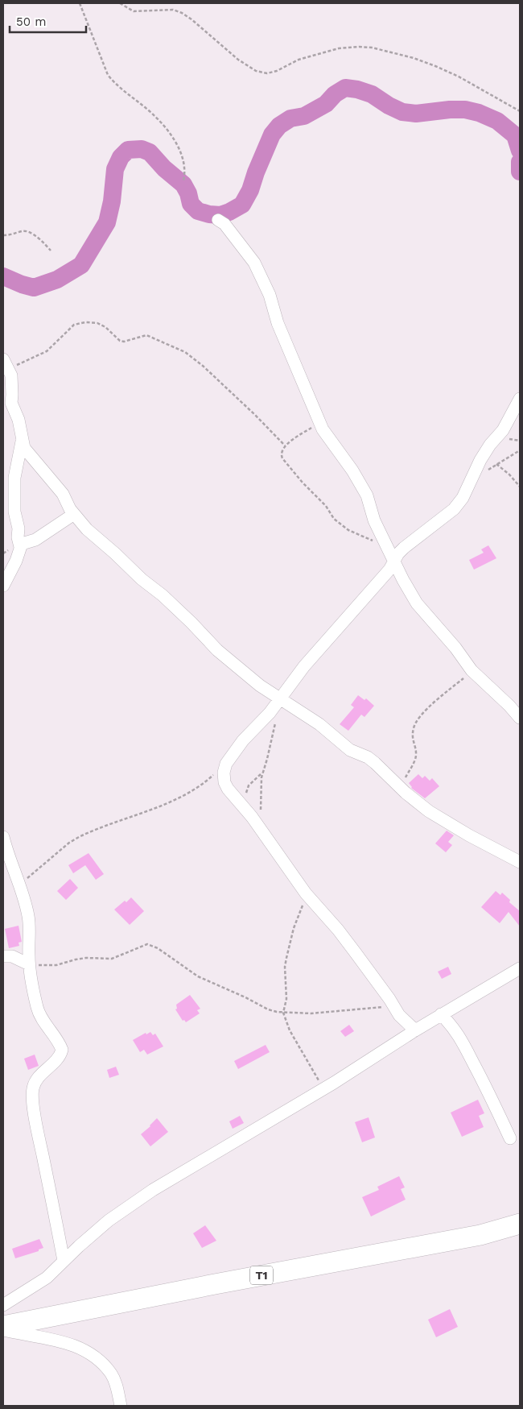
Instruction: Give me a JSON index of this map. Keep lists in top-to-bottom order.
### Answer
{
  "streets": {
    "highway": ["T1"]
  },
  "scale_bar": "50 m"
}
